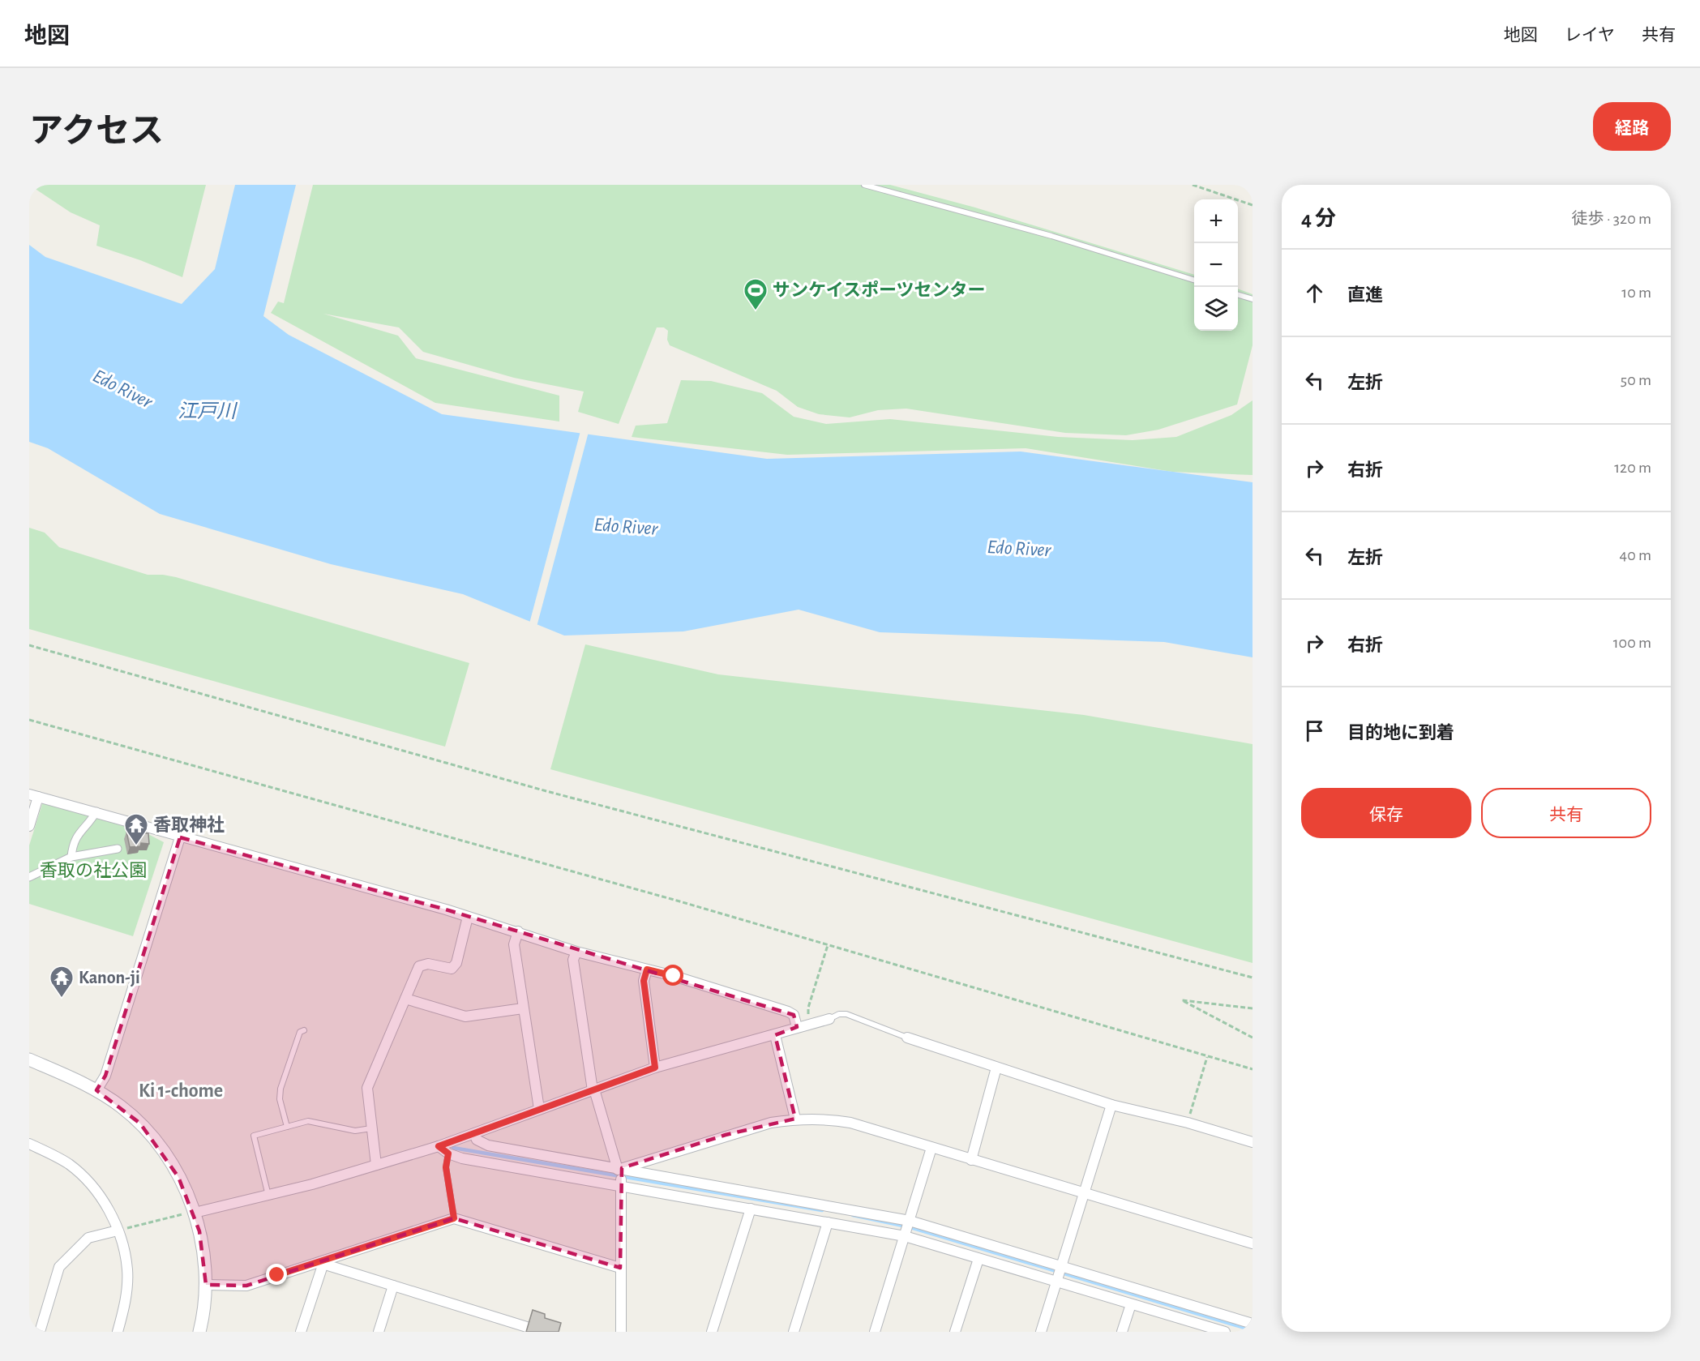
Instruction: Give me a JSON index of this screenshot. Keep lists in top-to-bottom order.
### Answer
{
  "districts": ["Ki 1-chome"],
  "water": ["Edo River", "江戸川"],
  "parks": ["香取の社公園"],
  "places": {
    "sports": ["サンケイスポーツセンター"],
    "temple": ["香取神社", "Kanon-ji"]
  },
  "page": {
    "header": "地図",
    "nav": ["地図", "レイヤ", "共有"],
    "title": "アクセス",
    "buttons": [
      "経路",
      ["保存", "共有"]
    ],
    "heading": ["4 分", "徒歩 · 320 m"],
    "map_buttons": ["+", "−"],
    "list": [
      ["直進", "10 m"],
      ["左折", "50 m"],
      ["右折", "120 m"],
      ["左折", "40 m"],
      ["右折", "100 m"],
      "目的地に到着"
    ]
  }
}
